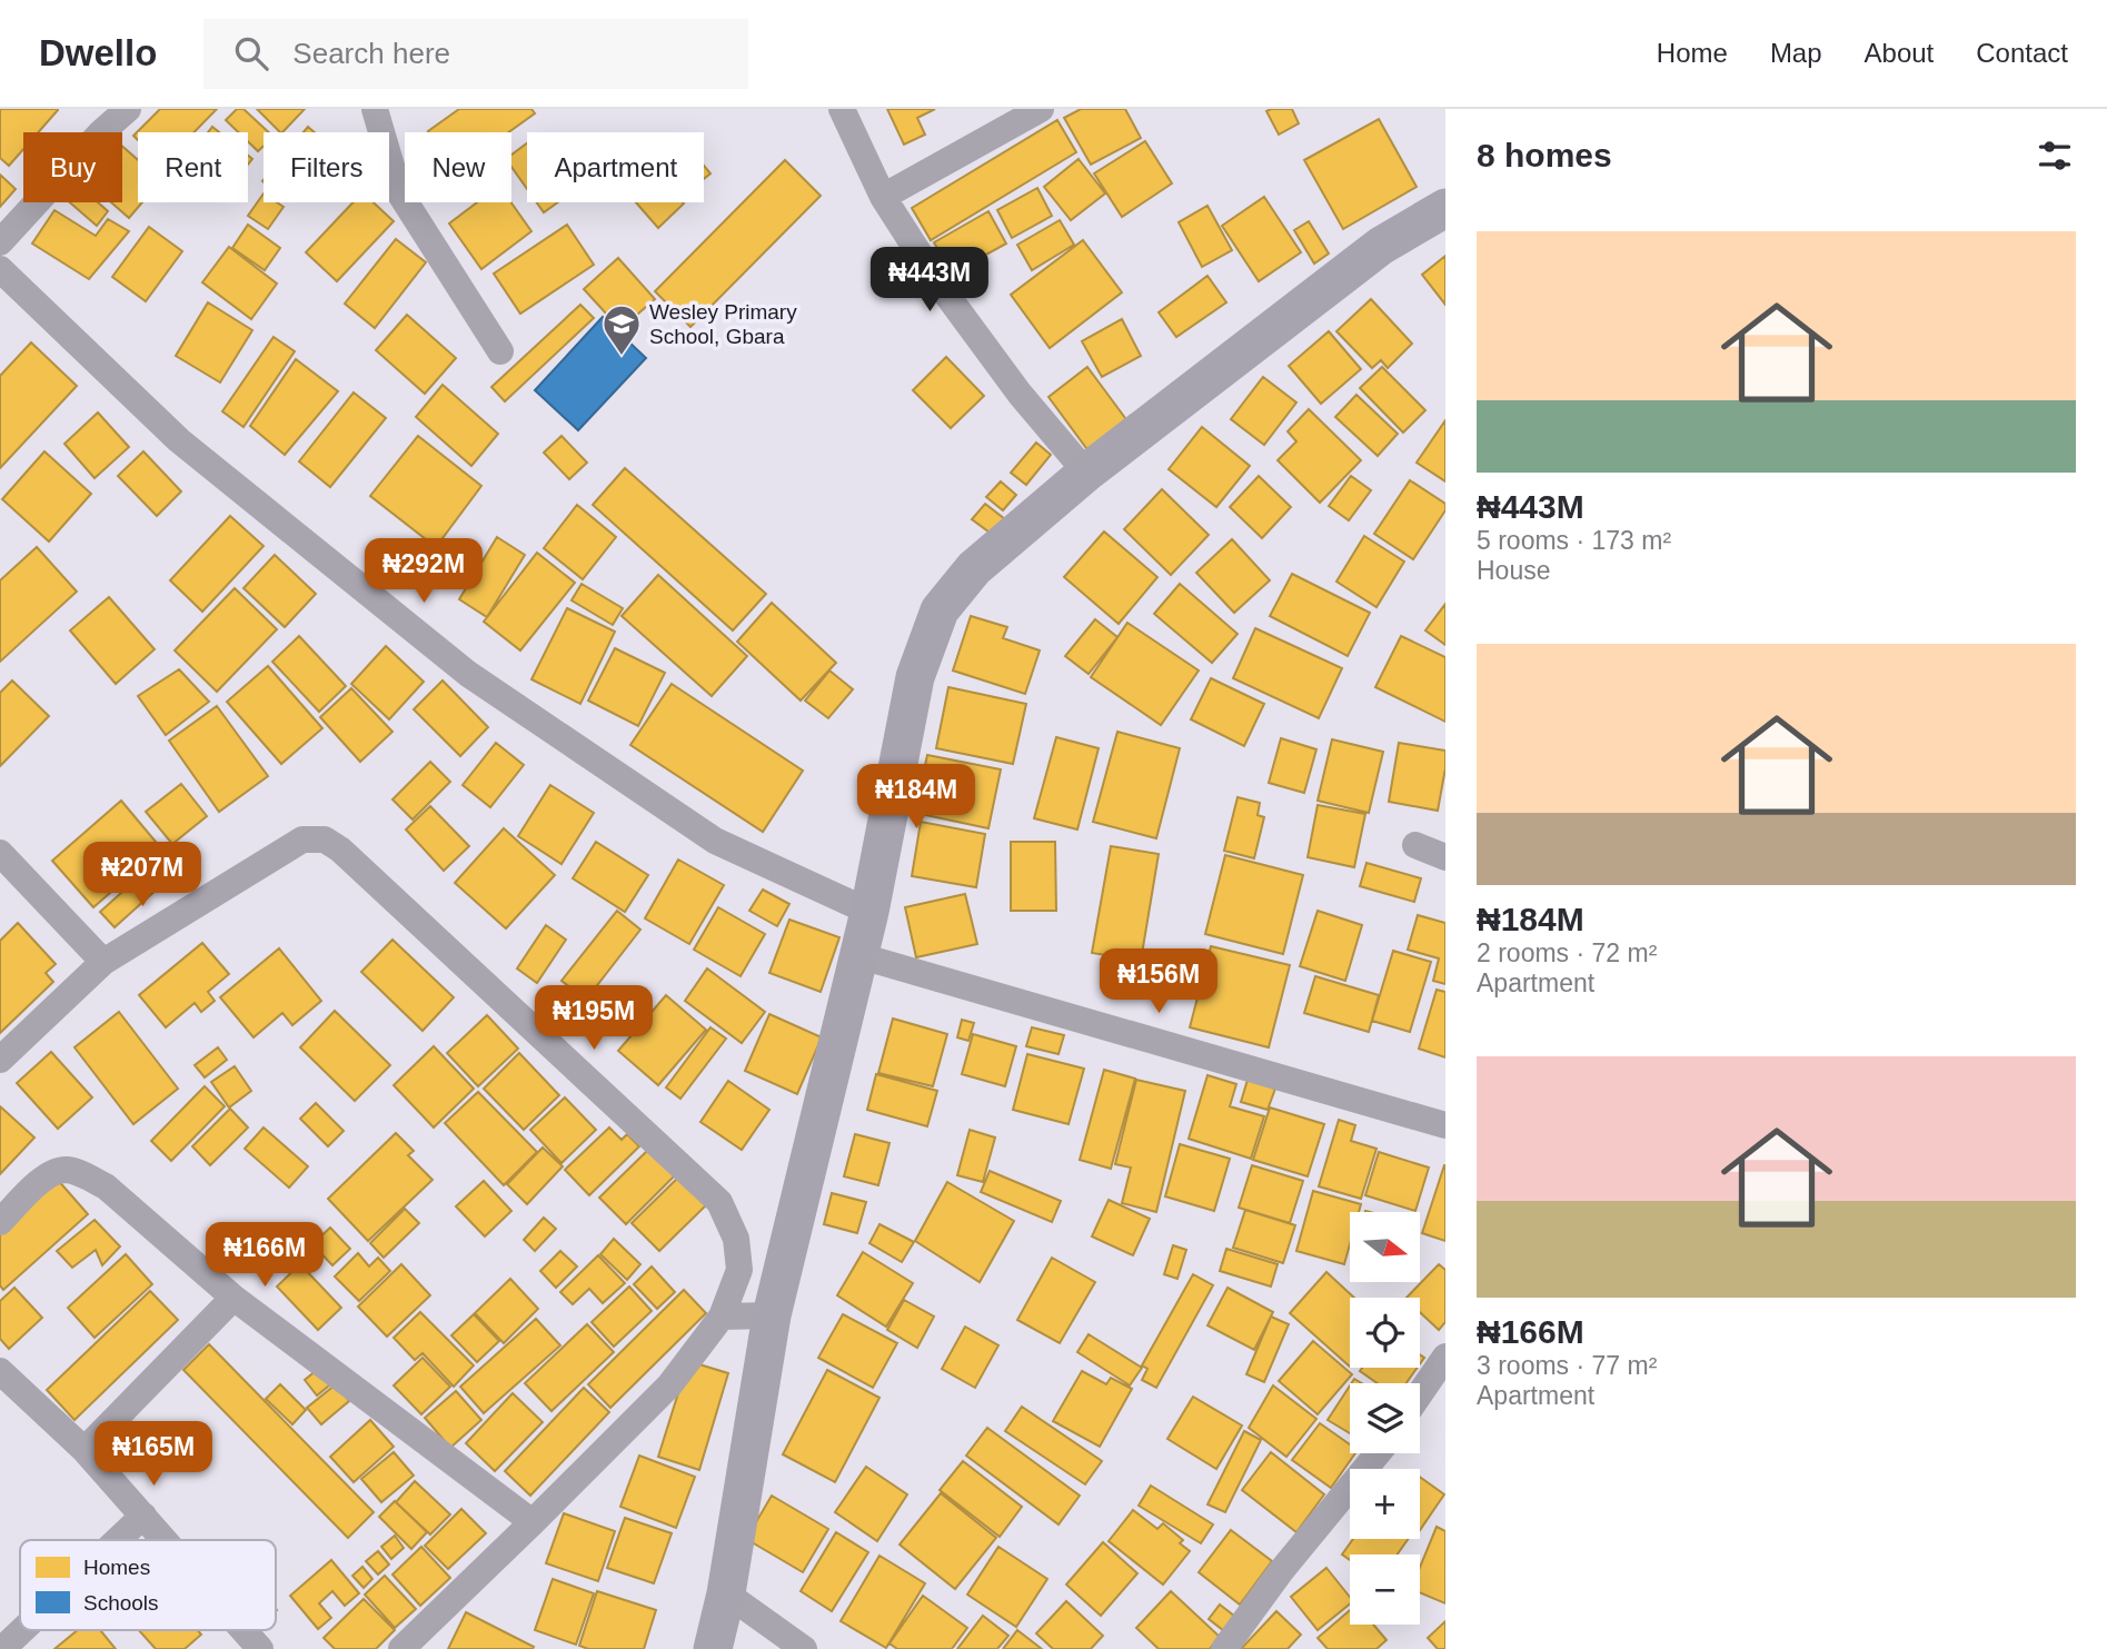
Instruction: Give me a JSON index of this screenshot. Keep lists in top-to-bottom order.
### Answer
{
  "places": {
    "school or university": ["Wesley Primary School, Gbara"]
  },
  "legend": ["Homes", "Schools"],
  "north": "right",
  "page": {
    "header": "Dwello",
    "search": "Search here",
    "nav": [
      "Home",
      "Map",
      "About",
      "Contact"
    ],
    "heading": "8 homes",
    "chip": [
      "Buy",
      "Rent",
      "Filters",
      "New",
      "Apartment"
    ],
    "list": [
      {
        "name": "₦443M",
        "note": "5 rooms · 173 m² · House"
      },
      {
        "name": "₦184M",
        "note": "2 rooms · 72 m² · Apartment"
      },
      {
        "name": "₦166M",
        "note": "3 rooms · 77 m² · Apartment"
      }
    ],
    "price": [
      "₦443M",
      "₦292M",
      "₦184M",
      "₦207M",
      "₦156M",
      "₦195M",
      "₦166M",
      "₦165M"
    ],
    "map_buttons": ["+", "−"]
  }
}
